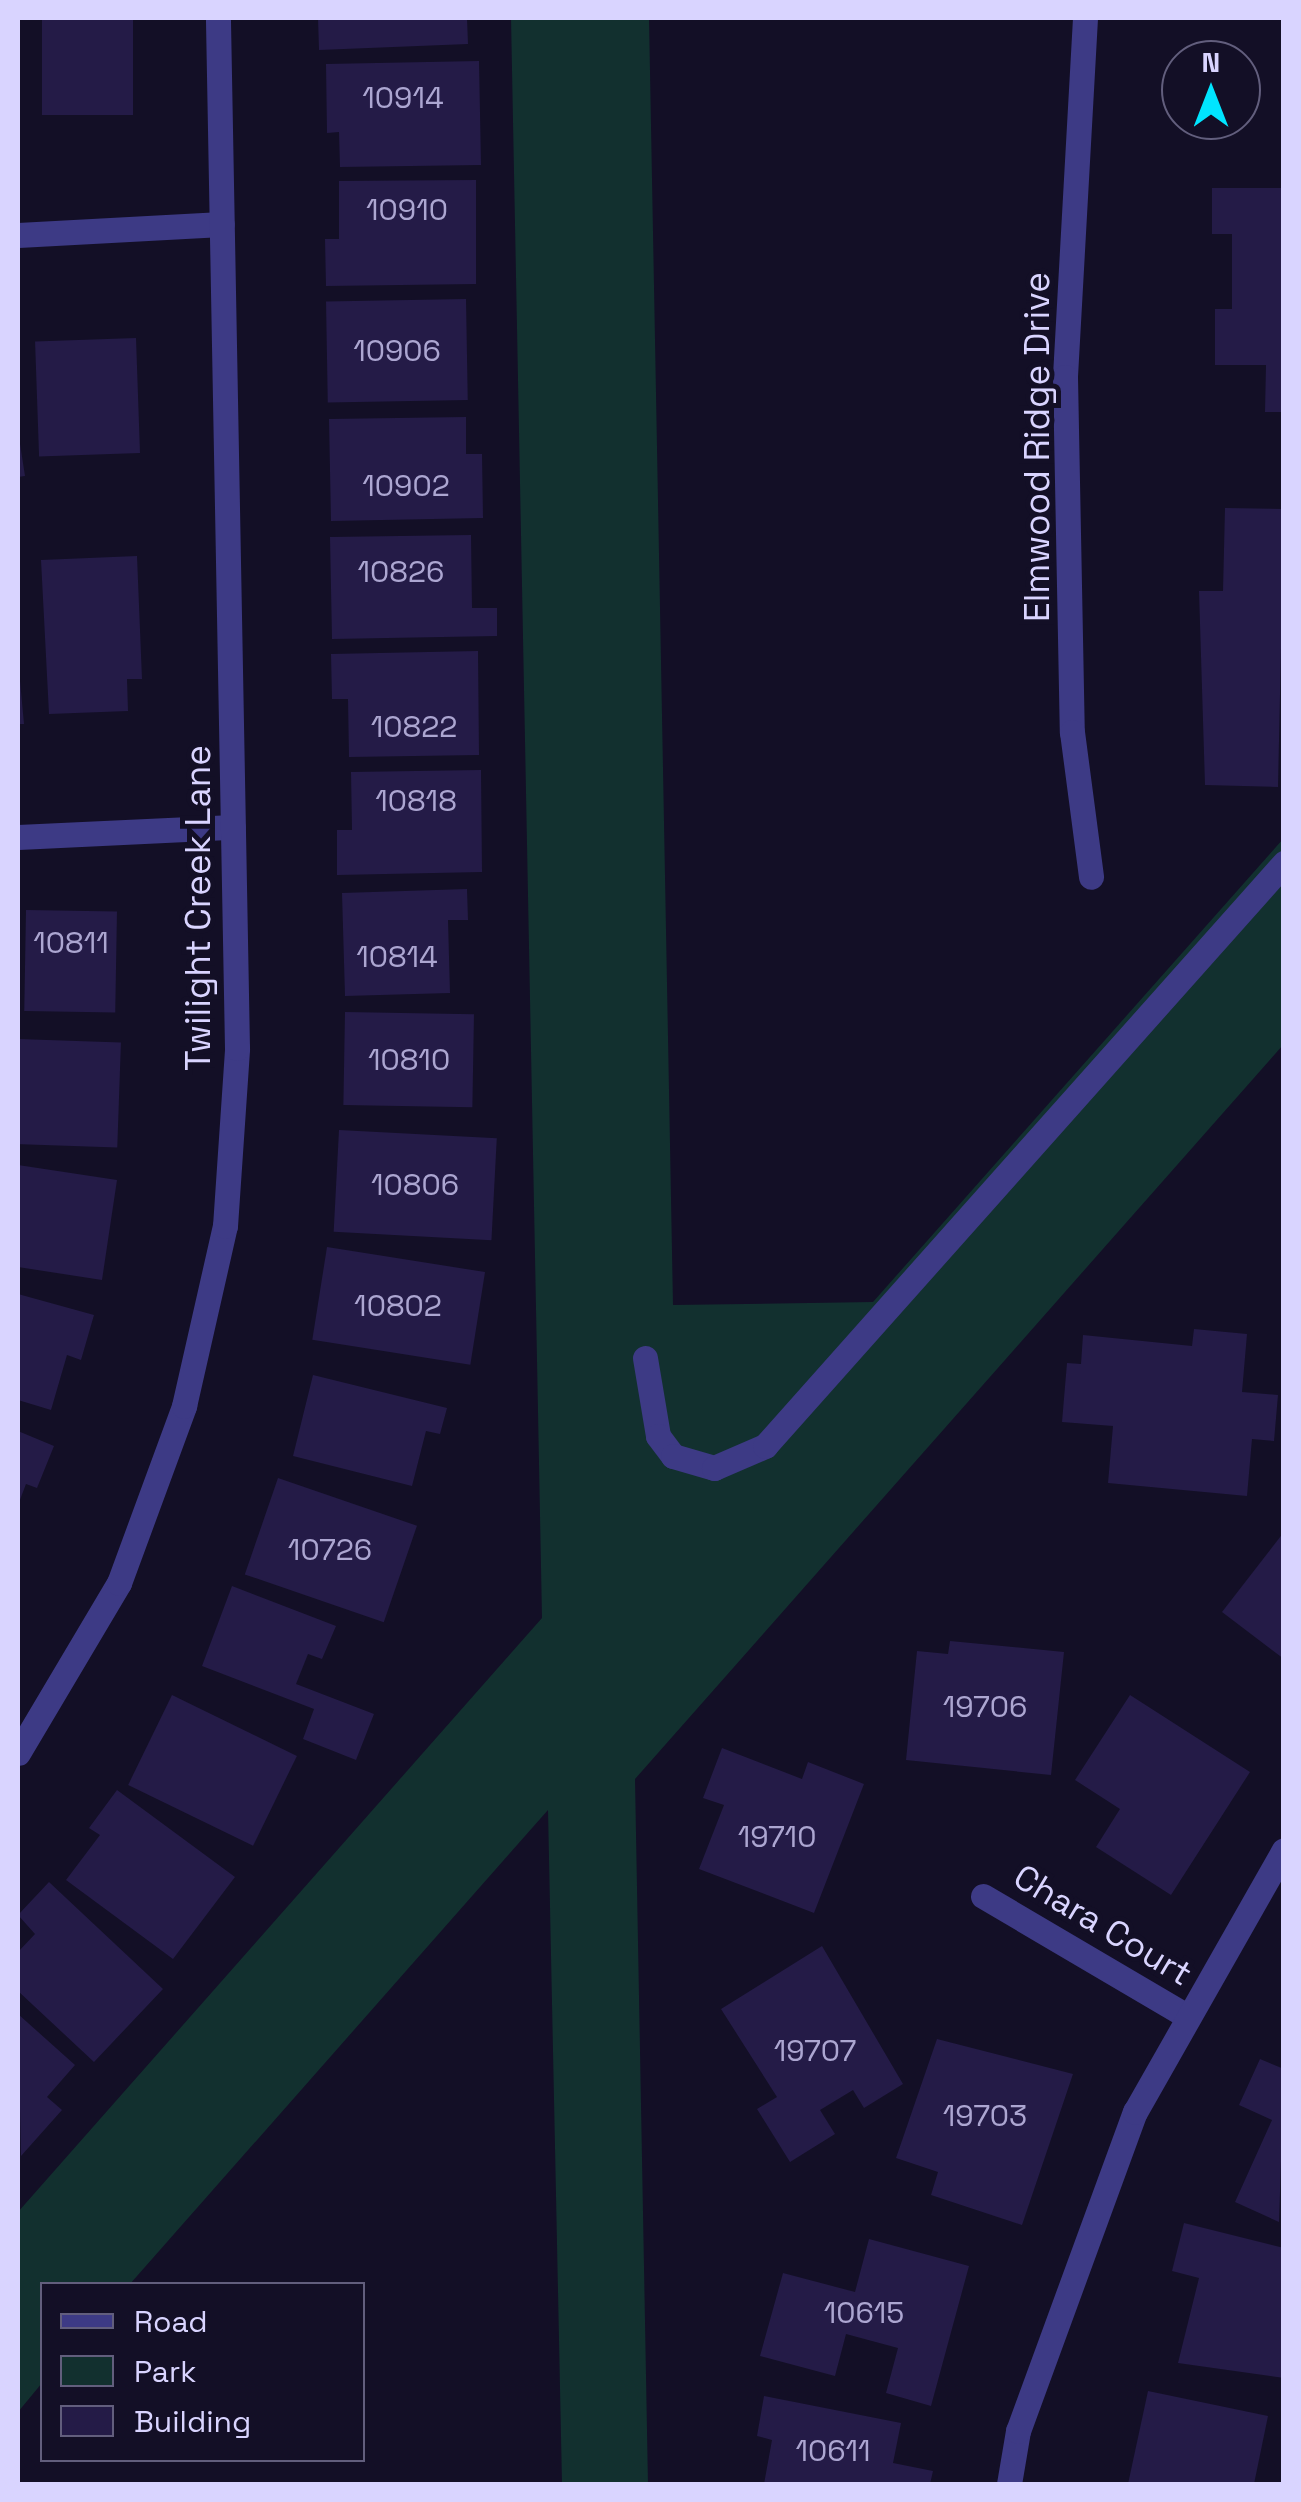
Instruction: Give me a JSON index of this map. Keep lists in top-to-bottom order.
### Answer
{
  "streets": {
    "street": ["Elmwood Ridge Drive", "Twilight Creek Lane", "Chara Court"]
  },
  "house_numbers": [
    "10914",
    "10910",
    "10906",
    "10902",
    "10826",
    "10822",
    "10818",
    "10811",
    "10814",
    "10810",
    "10806",
    "10802",
    "10726",
    "19706",
    "19710",
    "19707",
    "19703",
    "10615",
    "10611"
  ],
  "legend": ["Road", "Park", "Building"],
  "north": "top"
}
